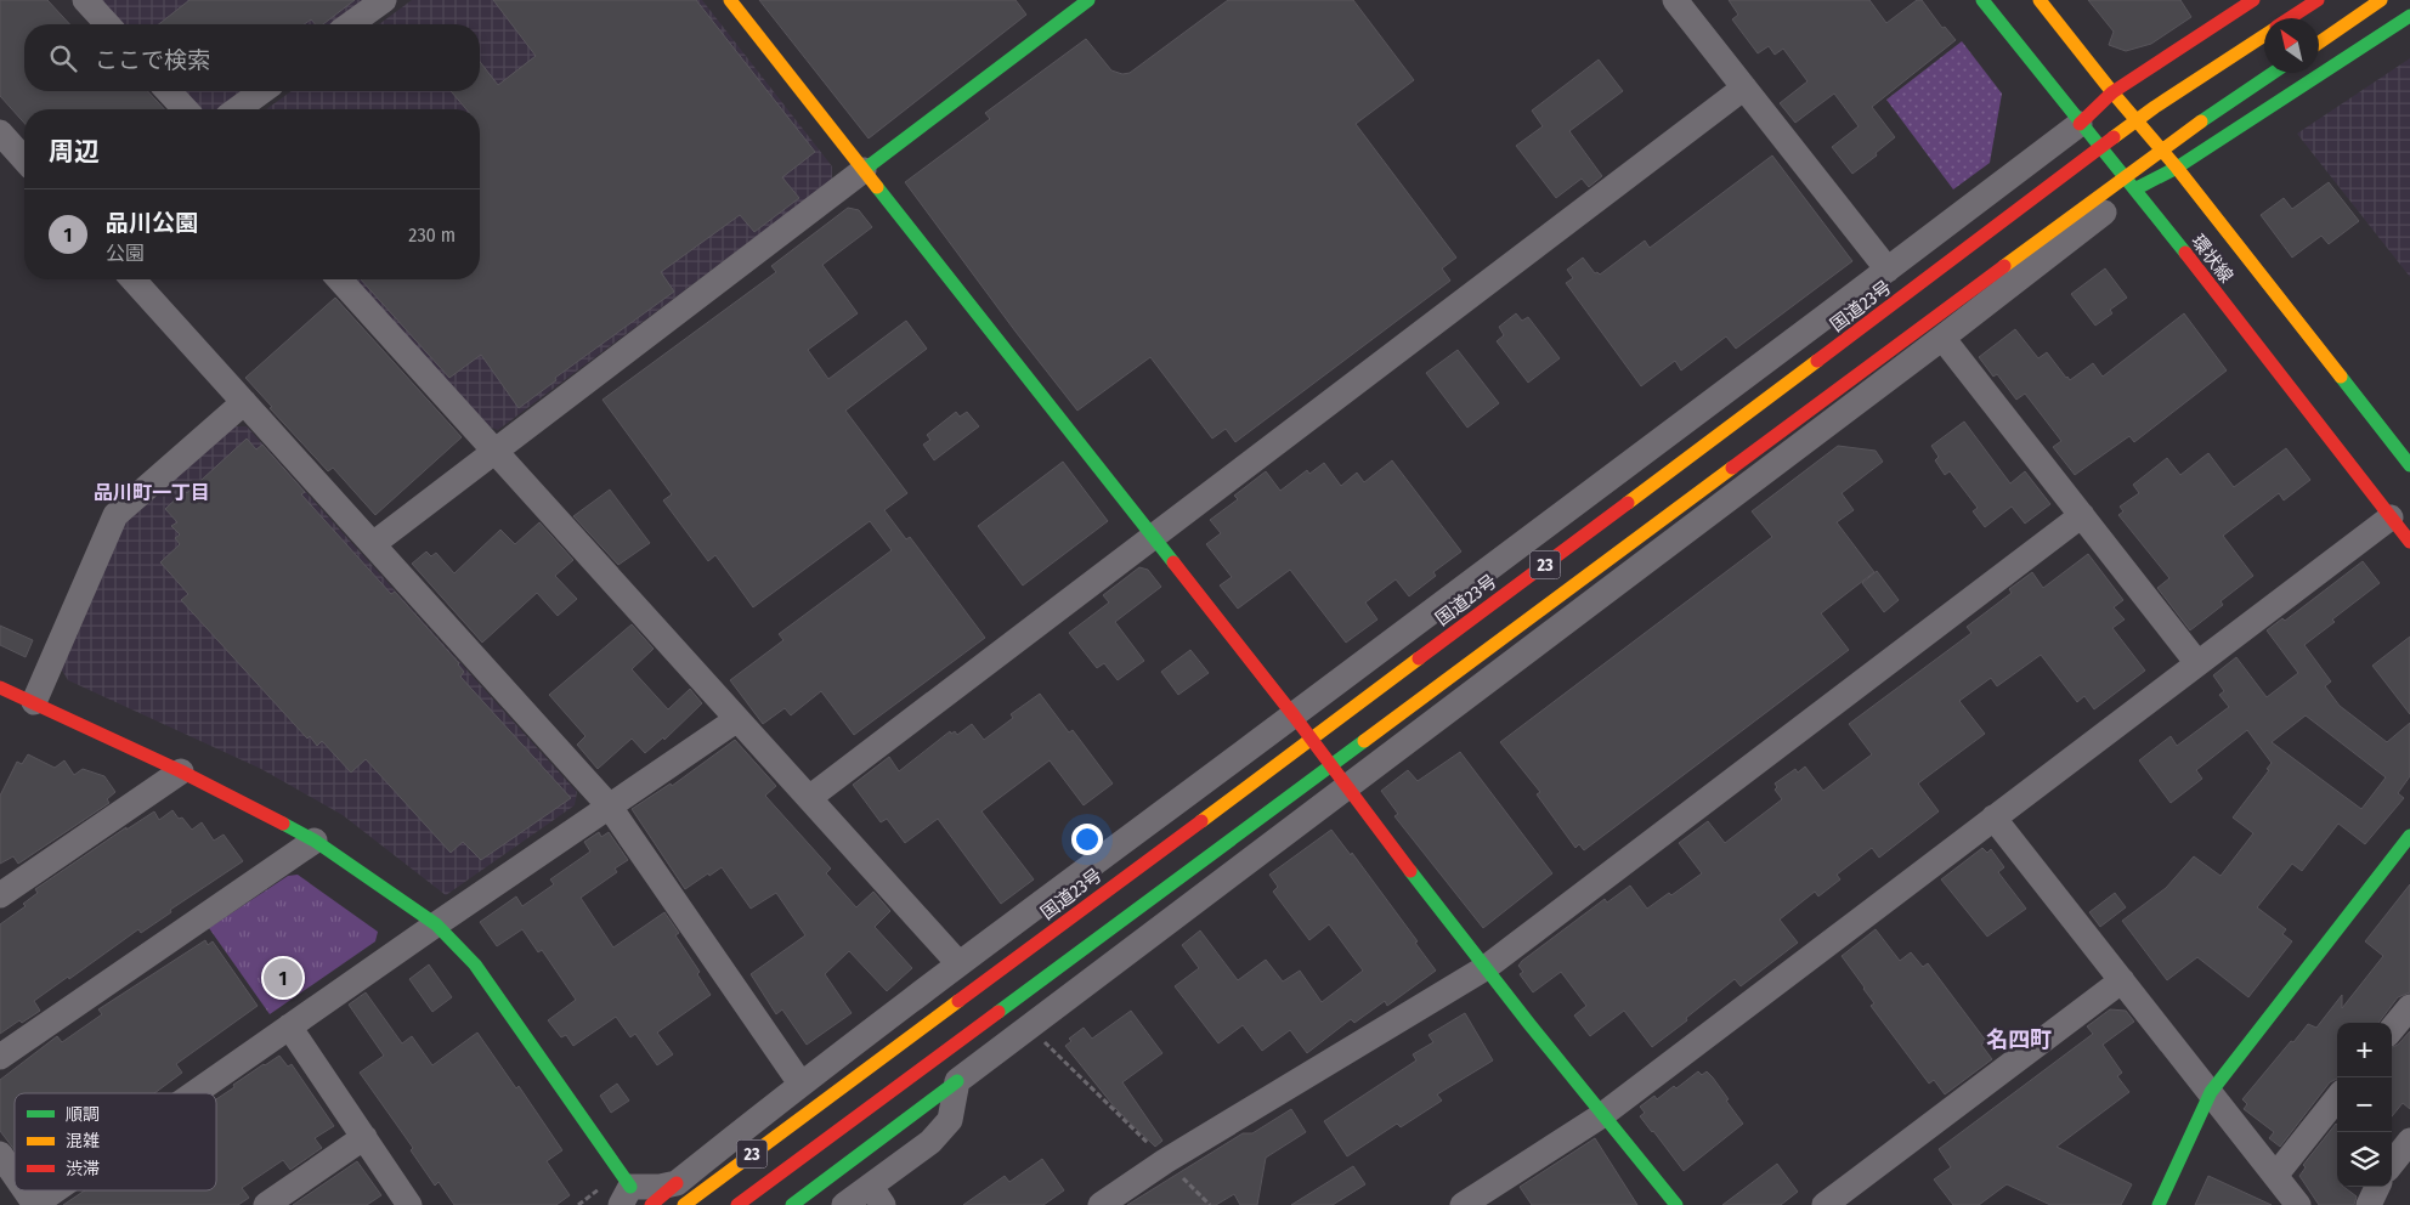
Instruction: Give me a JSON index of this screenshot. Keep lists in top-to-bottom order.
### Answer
{
  "streets": {
    "main road": ["環状線", "国道23号", "23"]
  },
  "districts": ["品川町一丁目", "名四町"],
  "legend": ["順調", "混雑", "渋滞"],
  "north": "top left",
  "page": {
    "search": "ここで検索",
    "heading": "周辺",
    "list": [
      {
        "mark": "1",
        "name": "品川公園",
        "note": "公園",
        "value": "230 m"
      }
    ],
    "pins": "1",
    "map_buttons": ["+", "−"]
  }
}
